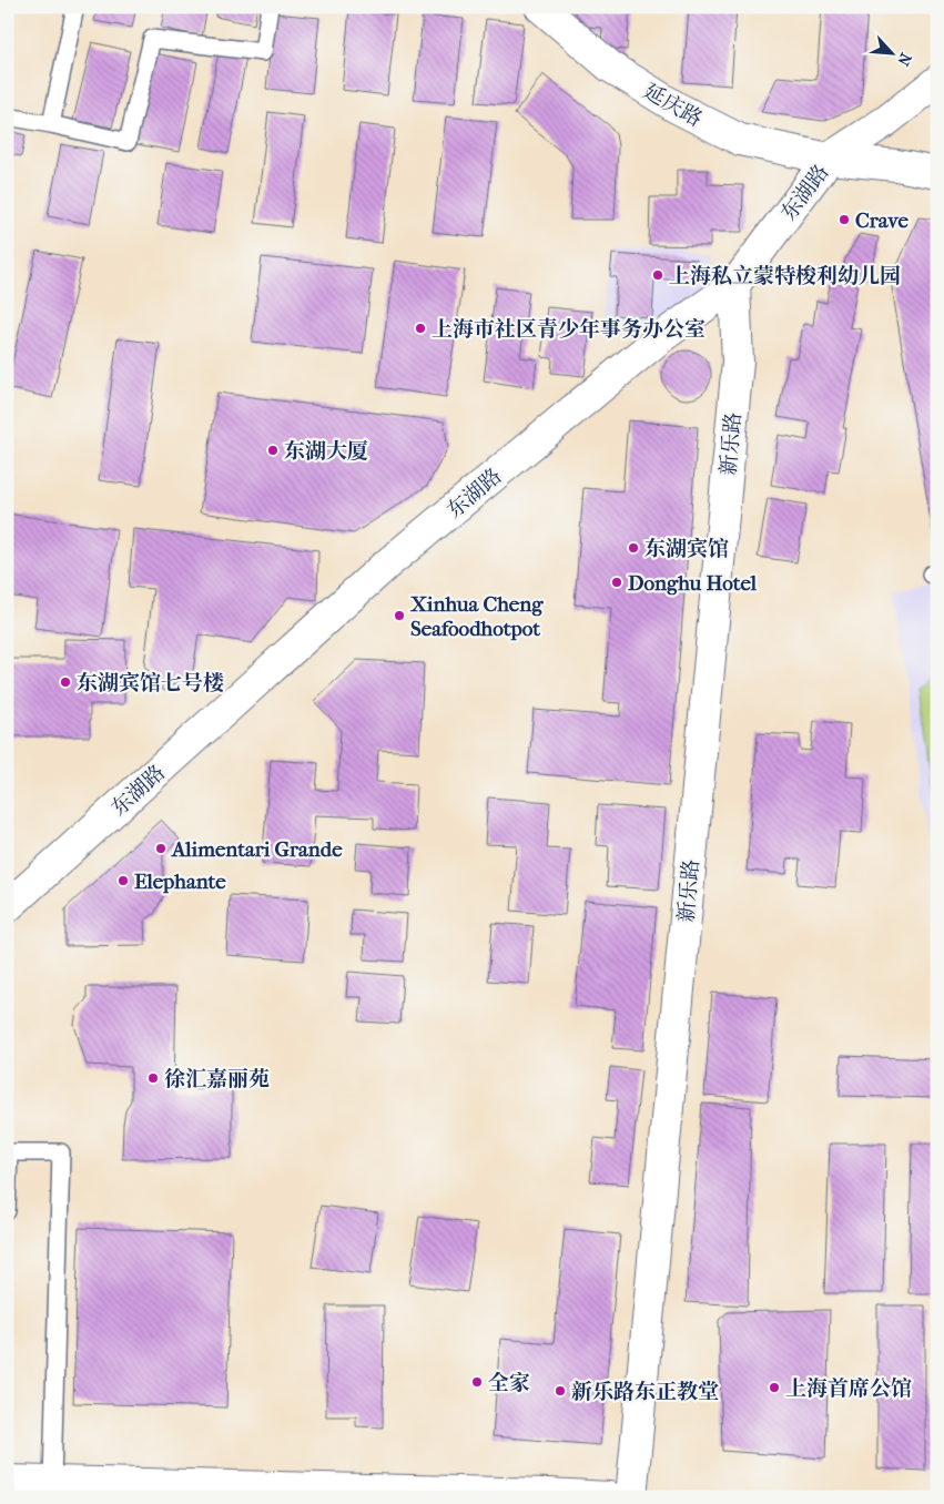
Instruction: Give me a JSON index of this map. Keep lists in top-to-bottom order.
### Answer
{
  "streets": {
    "street": ["延庆路", "东湖路", "新乐路"]
  },
  "crossings": [
    ["延庆路", "东湖路"],
    ["东湖路", "新乐路"]
  ],
  "places": [
    "Crave",
    "上海私立蒙特梭利幼儿园",
    "上海市社区青少年事务办公室",
    "东湖大厦",
    "东湖宾馆",
    "Donghu Hotel",
    "Xinhua Cheng Seafoodhotpot",
    "东湖宾馆七号楼",
    "Alimentari Grande",
    "Elephante",
    "徐汇嘉丽苑",
    "全家",
    "上海首席公馆",
    "新乐路东正教堂"
  ],
  "north": "bottom right"
}
